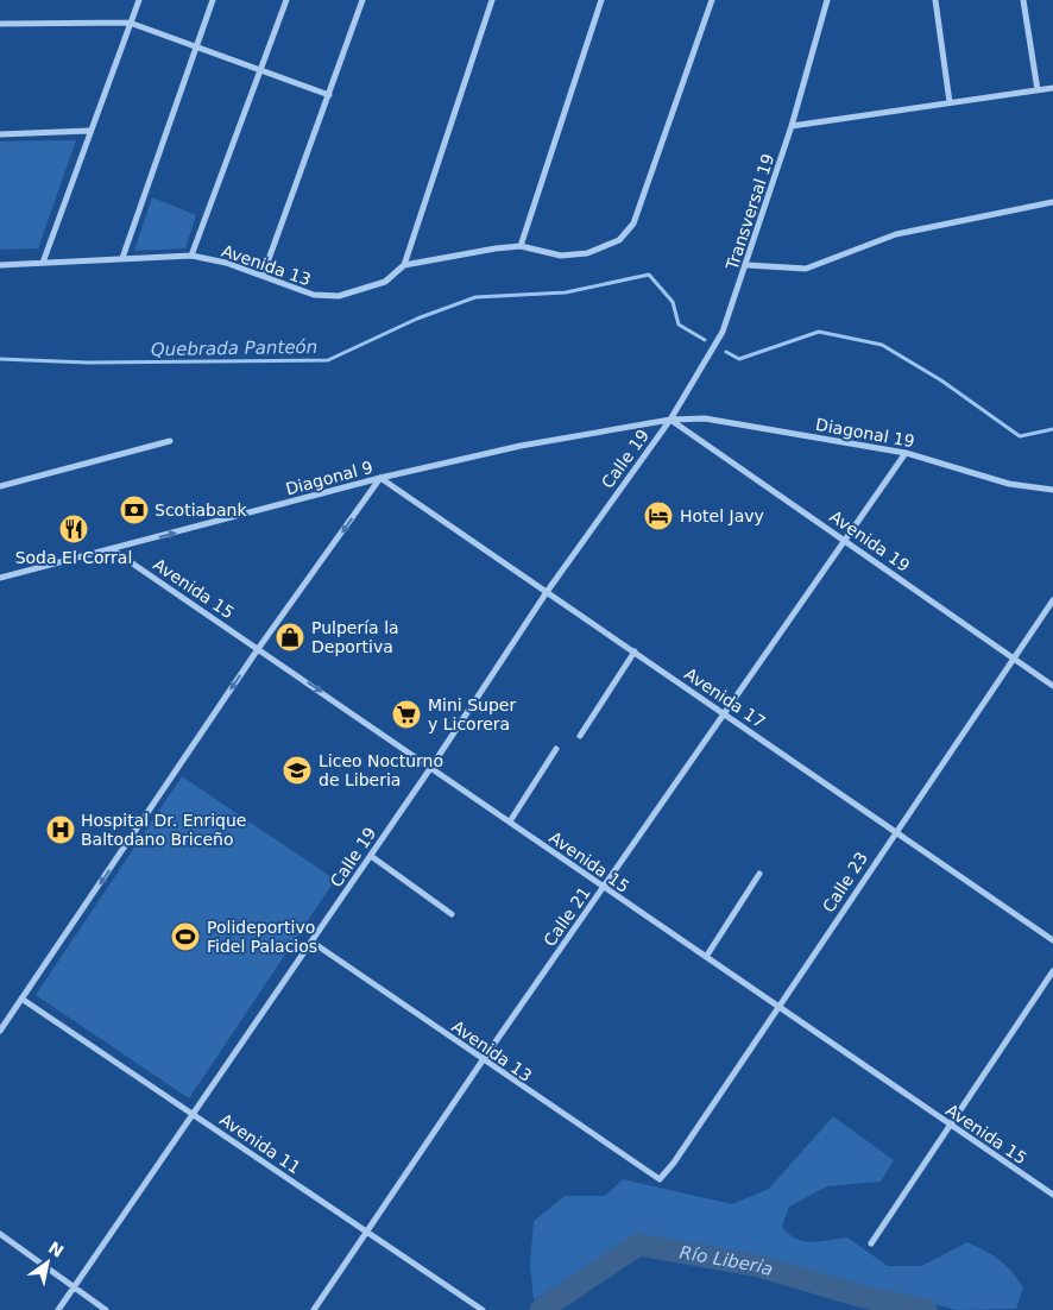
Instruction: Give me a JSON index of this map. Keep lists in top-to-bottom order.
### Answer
{
  "streets": {
    "street": [
      "Transversal 19",
      "Avenida 13",
      "Diagonal 19",
      "Calle 19",
      "Diagonal 9",
      "Avenida 19",
      "Avenida 15",
      "Avenida 17",
      "Calle 23",
      "Calle 21",
      "Avenida 11"
    ]
  },
  "crossings": [
    ["Transversal 19", "Diagonal 19"],
    ["Transversal 19", "Calle 19"],
    ["Transversal 19", "Diagonal 9"],
    ["Transversal 19", "Avenida 19"],
    ["Avenida 13", "Calle 19"],
    ["Avenida 13", "Calle 23"],
    ["Avenida 13", "Calle 21"],
    ["Diagonal 19", "Calle 19"],
    ["Diagonal 19", "Diagonal 9"],
    ["Diagonal 19", "Avenida 19"],
    ["Diagonal 19", "Calle 21"],
    ["Calle 19", "Diagonal 9"],
    ["Calle 19", "Avenida 19"],
    ["Calle 19", "Avenida 15"],
    ["Calle 19", "Avenida 17"],
    ["Calle 19", "Avenida 11"],
    ["Diagonal 9", "Avenida 19"],
    ["Diagonal 9", "Avenida 15"],
    ["Diagonal 9", "Avenida 17"],
    ["Avenida 19", "Calle 23"],
    ["Avenida 19", "Calle 21"],
    ["Avenida 15", "Calle 23"],
    ["Avenida 15", "Calle 21"],
    ["Avenida 17", "Calle 23"],
    ["Avenida 17", "Calle 21"],
    ["Calle 21", "Avenida 11"]
  ],
  "one_way": ["Diagonal 9"],
  "water": ["Quebrada Panteón", "Río Liberia"],
  "places": {
    "bank": ["Scotiabank"],
    "hotel": ["Hotel Javy"],
    "restaurant": ["Soda El Corral"],
    "shop": ["Pulpería la Deportiva"],
    "supermarket": ["Mini Super y Licorera"],
    "school or university": ["Liceo Nocturno de Liberia"],
    "hospital": ["Hospital Dr. Enrique Baltodano Briceño"],
    "sports": ["Polideportivo Fidel Palacios"]
  },
  "north": "top right"
}
